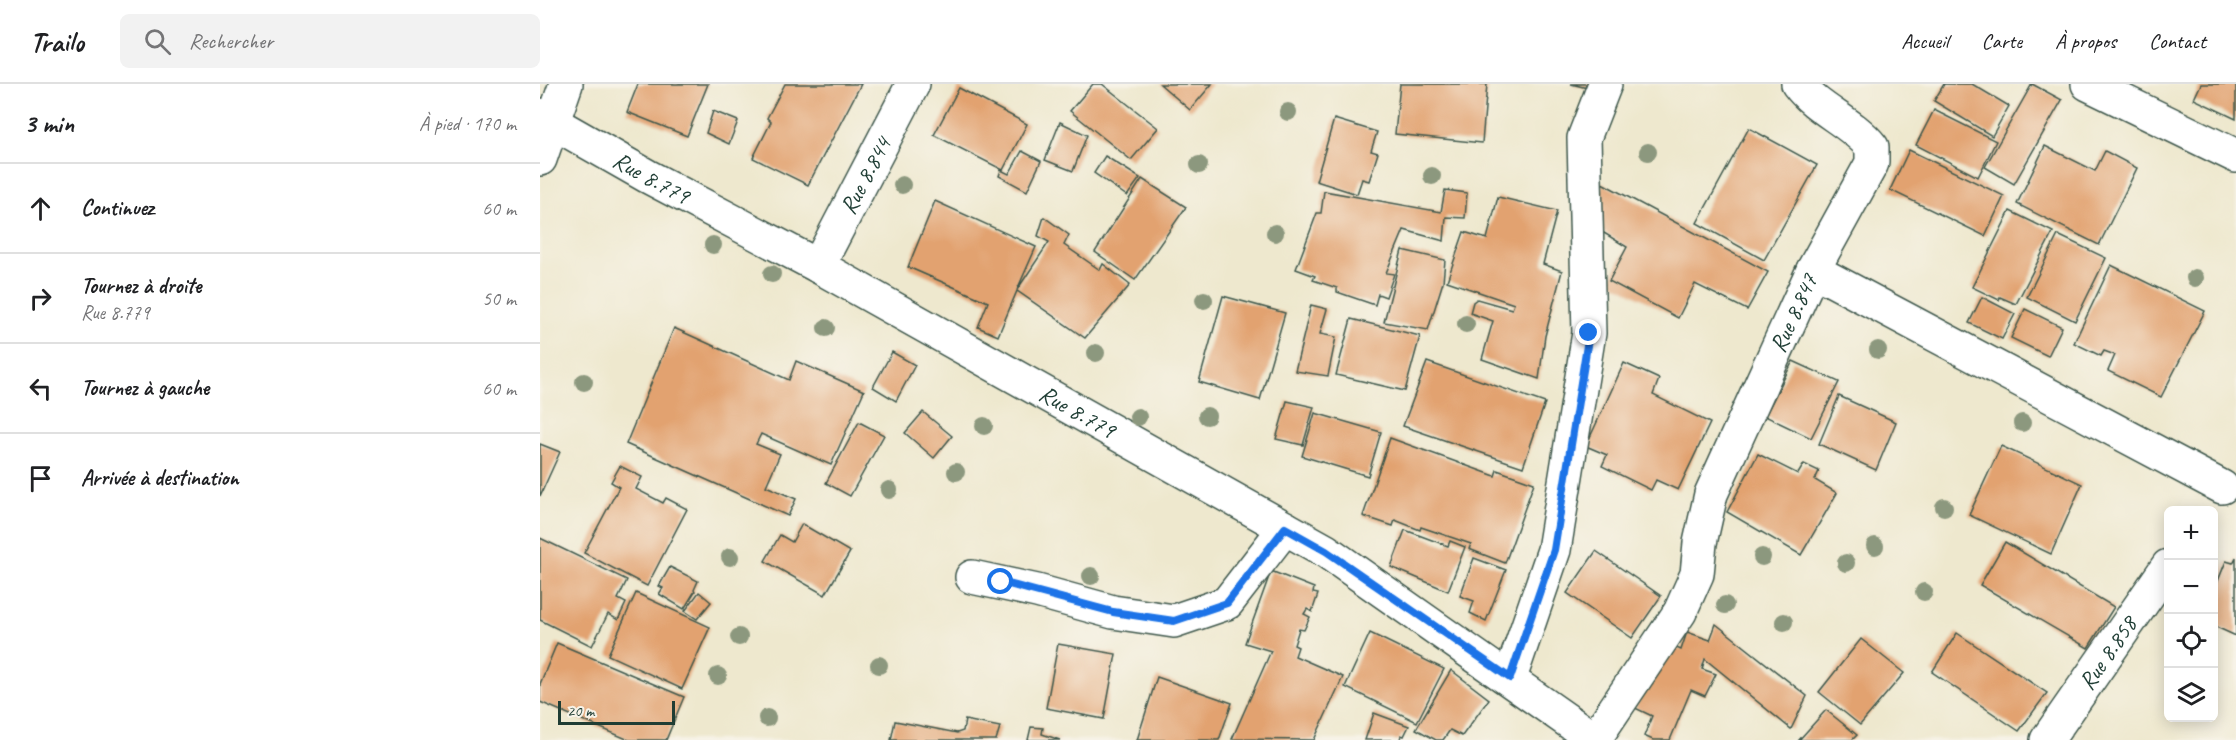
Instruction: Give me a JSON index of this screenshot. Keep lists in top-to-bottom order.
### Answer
{
  "streets": {
    "street": [
      "Rue 8.844",
      "Rue 8.779",
      "Rue 8.847",
      "Rue 8.858"
    ]
  },
  "crossings": [
    ["Rue 8.844", "Rue 8.779"],
    ["Rue 8.779", "Rue 8.847"]
  ],
  "scale_bar": "20 m",
  "page": {
    "header": "Trailo",
    "search": "Rechercher",
    "nav": [
      "Accueil",
      "Carte",
      "À propos",
      "Contact"
    ],
    "heading": ["3 min", "À pied · 170 m"],
    "list": [
      ["Continuez", "60 m"],
      ["Tournez à droite", "Rue 8.779", "50 m"],
      ["Tournez à gauche", "60 m"],
      "Arrivée à destination"
    ],
    "map_buttons": ["+", "−"],
    "scale": "20 m"
  }
}
